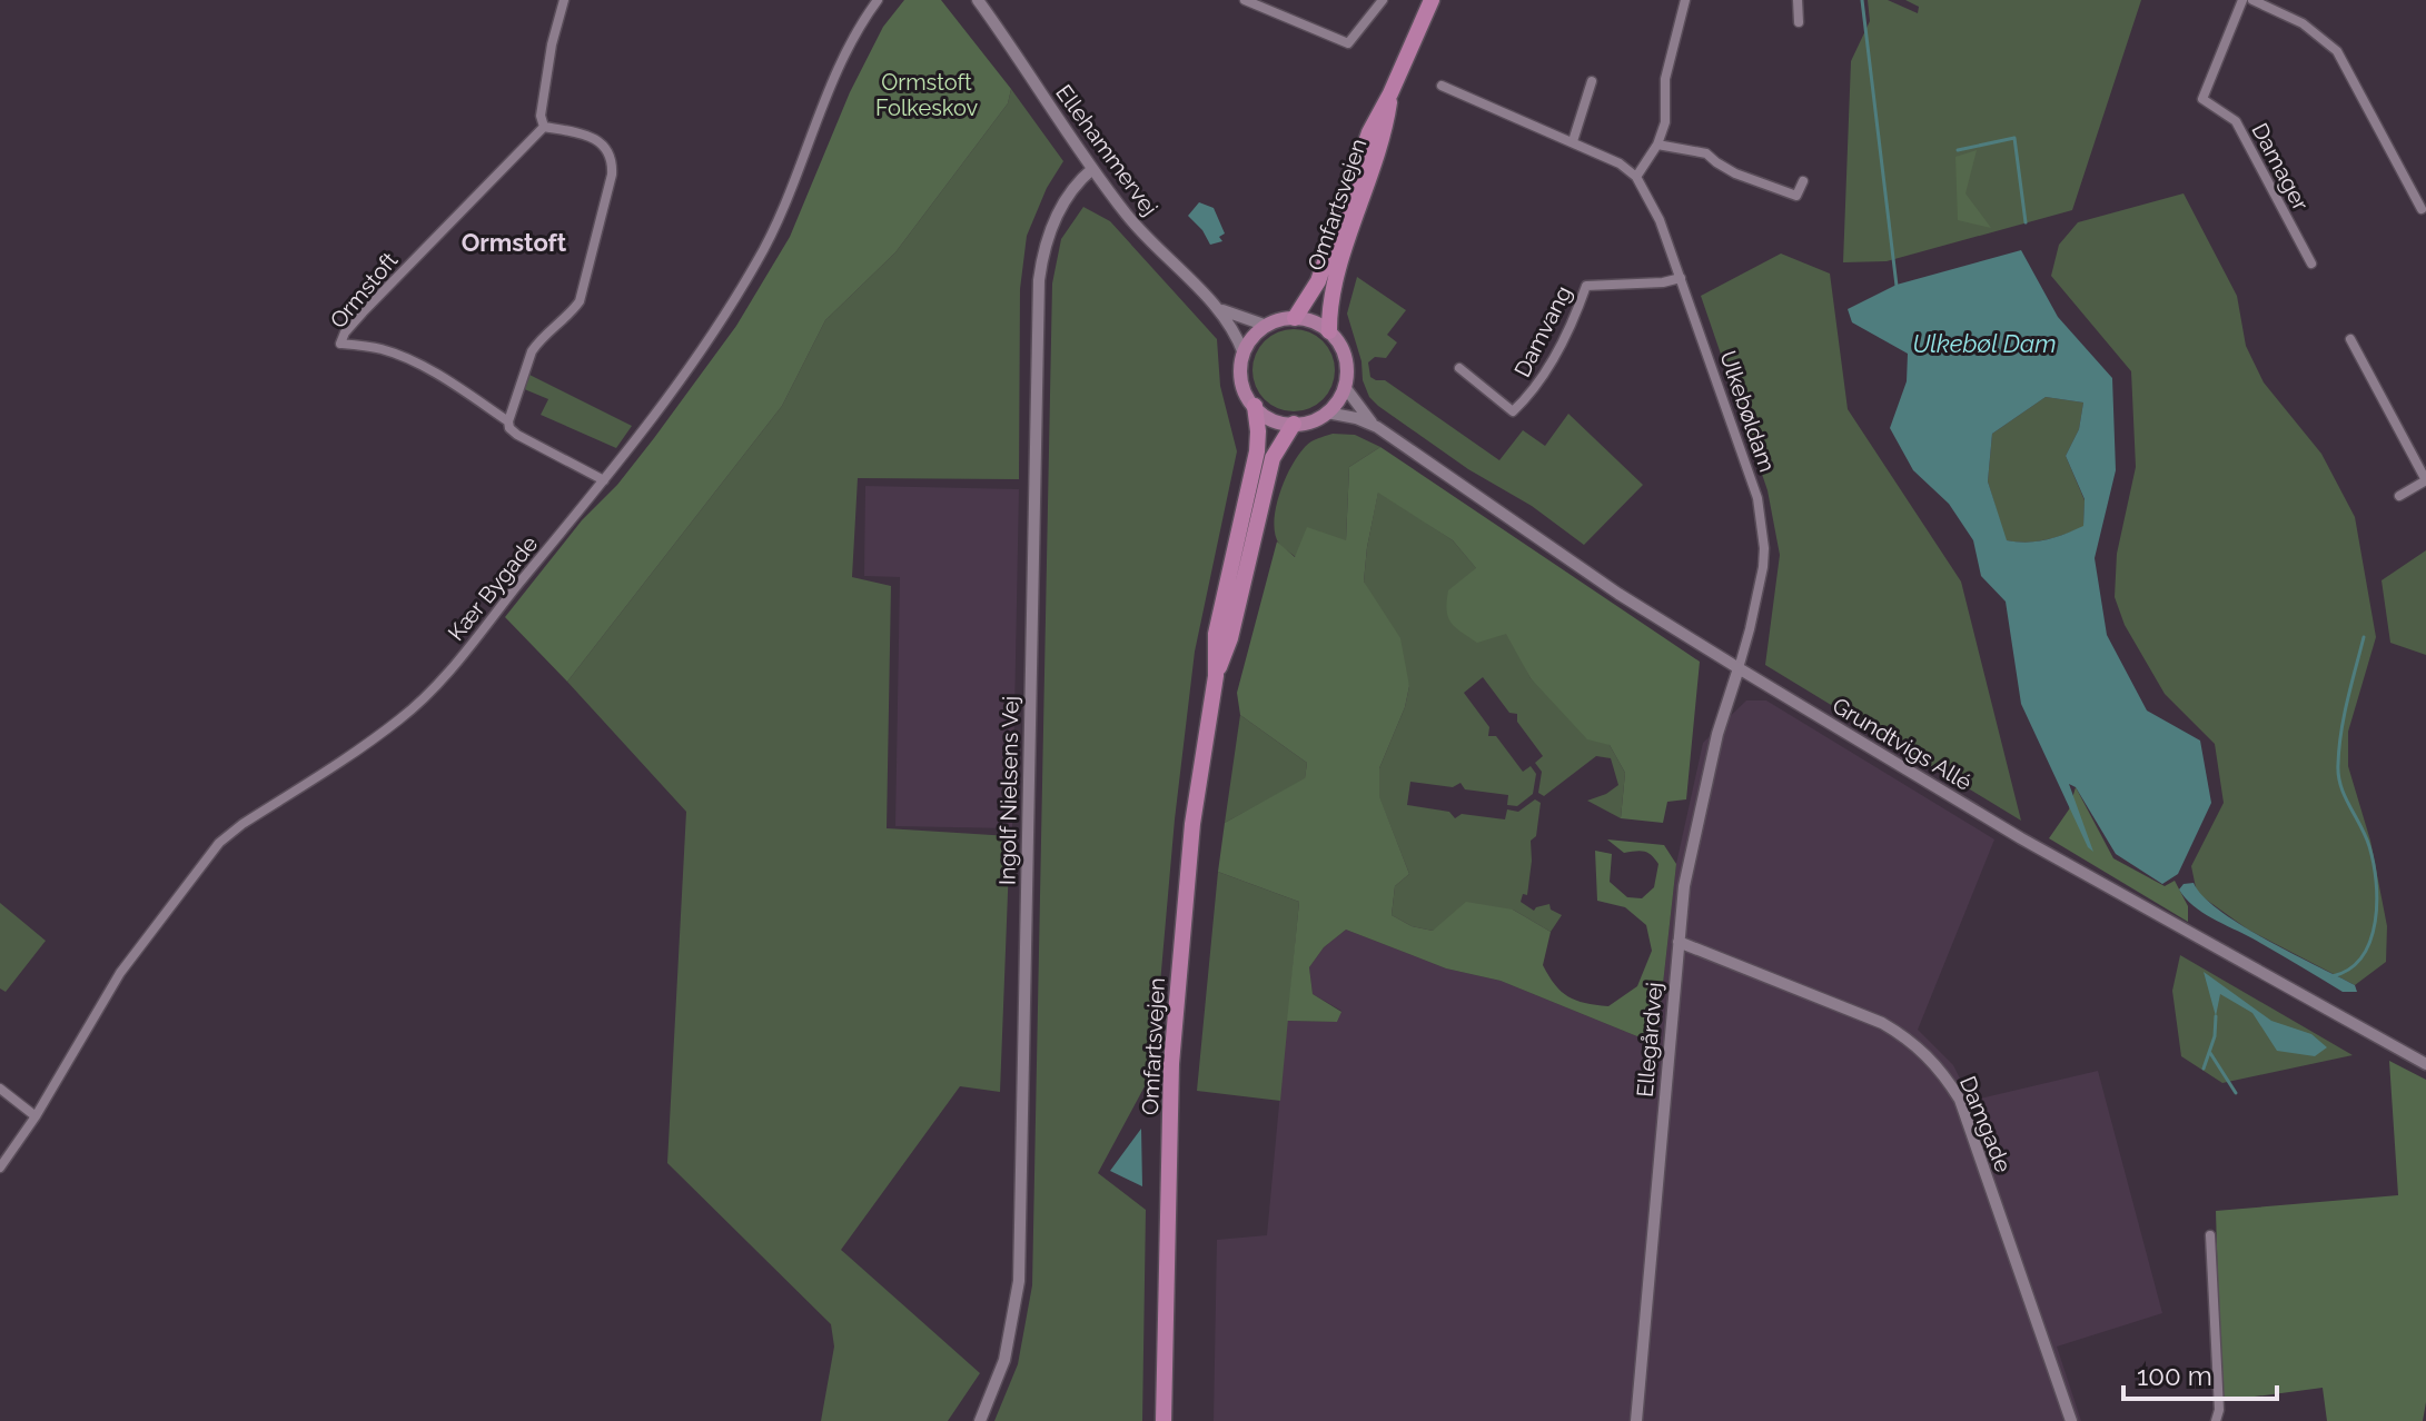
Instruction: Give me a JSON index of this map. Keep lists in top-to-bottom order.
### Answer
{
  "streets": {
    "highway": ["Omfartsvejen"],
    "street": [
      "Ellehammervej",
      "Damager",
      "Ormstoft",
      "Damvang",
      "Ulkebøldam",
      "Kær Bygade",
      "Grundtvigs Allé",
      "Ingolf Nielsens Vej",
      "Ellegårdvej",
      "Damgade"
    ]
  },
  "crossings": [
    ["Ellehammervej", "Omfartsvejen"],
    ["Ellehammervej", "Grundtvigs Allé"],
    ["Ellehammervej", "Ingolf Nielsens Vej"],
    ["Omfartsvejen", "Grundtvigs Allé"],
    ["Ormstoft", "Kær Bygade"],
    ["Damvang", "Ulkebøldam"],
    ["Ulkebøldam", "Grundtvigs Allé"],
    ["Ulkebøldam", "Ellegårdvej"],
    ["Grundtvigs Allé", "Ellegårdvej"],
    ["Ellegårdvej", "Damgade"]
  ],
  "districts": ["Ormstoft"],
  "water": ["Ulkebøl Dam"],
  "parks": ["Ormstoft Folkeskov"],
  "scale_bar": "100 m"
}
